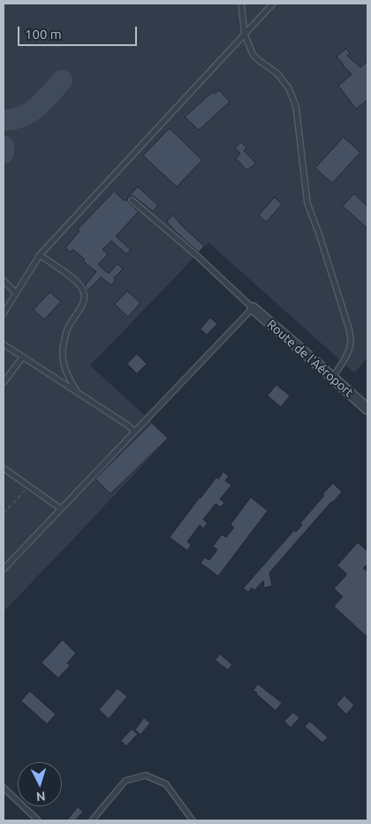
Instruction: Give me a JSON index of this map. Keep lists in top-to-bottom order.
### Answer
{
  "streets": {
    "street": ["Route de l'Aéroport"]
  },
  "scale_bar": "100 m",
  "north": "bottom"
}
